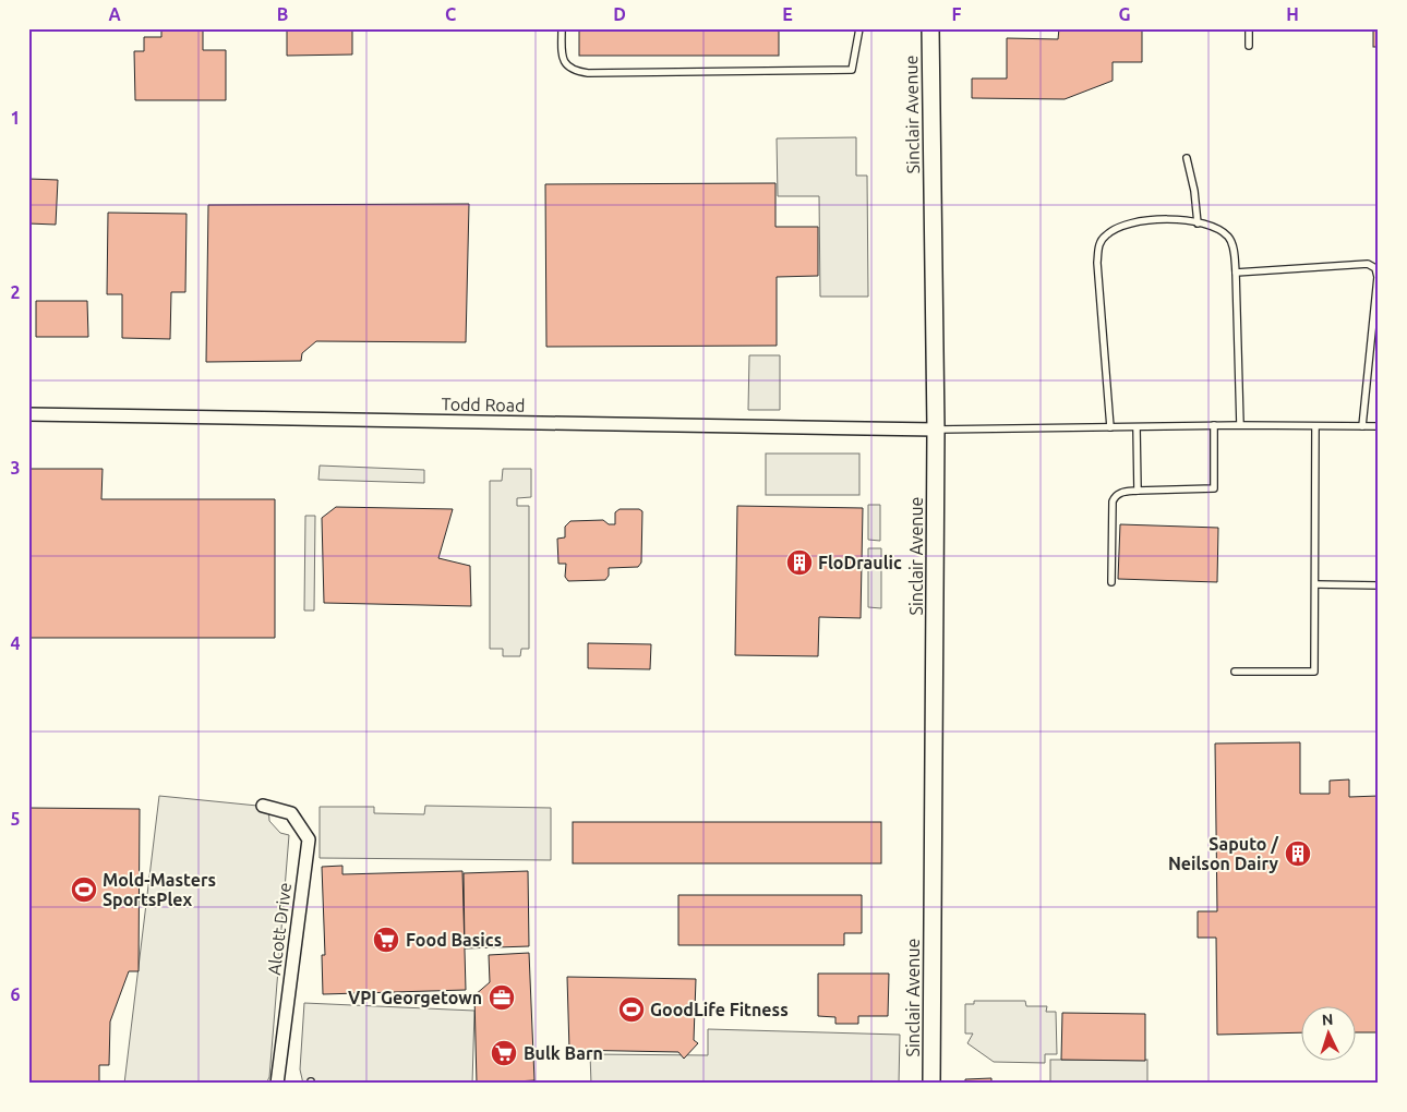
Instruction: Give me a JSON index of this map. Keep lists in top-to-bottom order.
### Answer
{
  "streets": {
    "street": ["Sinclair Avenue", "Todd Road", "Alcott Drive"]
  },
  "crossings": [
    ["Sinclair Avenue", "Todd Road"]
  ],
  "places": {
    "building": ["FloDraulic", "Saputo / Neilson Dairy"],
    "sports": ["Mold-Masters SportsPlex", "GoodLife Fitness"],
    "supermarket": ["Food Basics", "Bulk Barn"],
    "office": ["VPI Georgetown"]
  },
  "north": "top",
  "grid": {
    "columns": [
      "A",
      "B",
      "C",
      "D",
      "E",
      "F",
      "G",
      "H"
    ],
    "rows": [
      "1",
      "2",
      "3",
      "4",
      "5",
      "6"
    ]
  }
}
